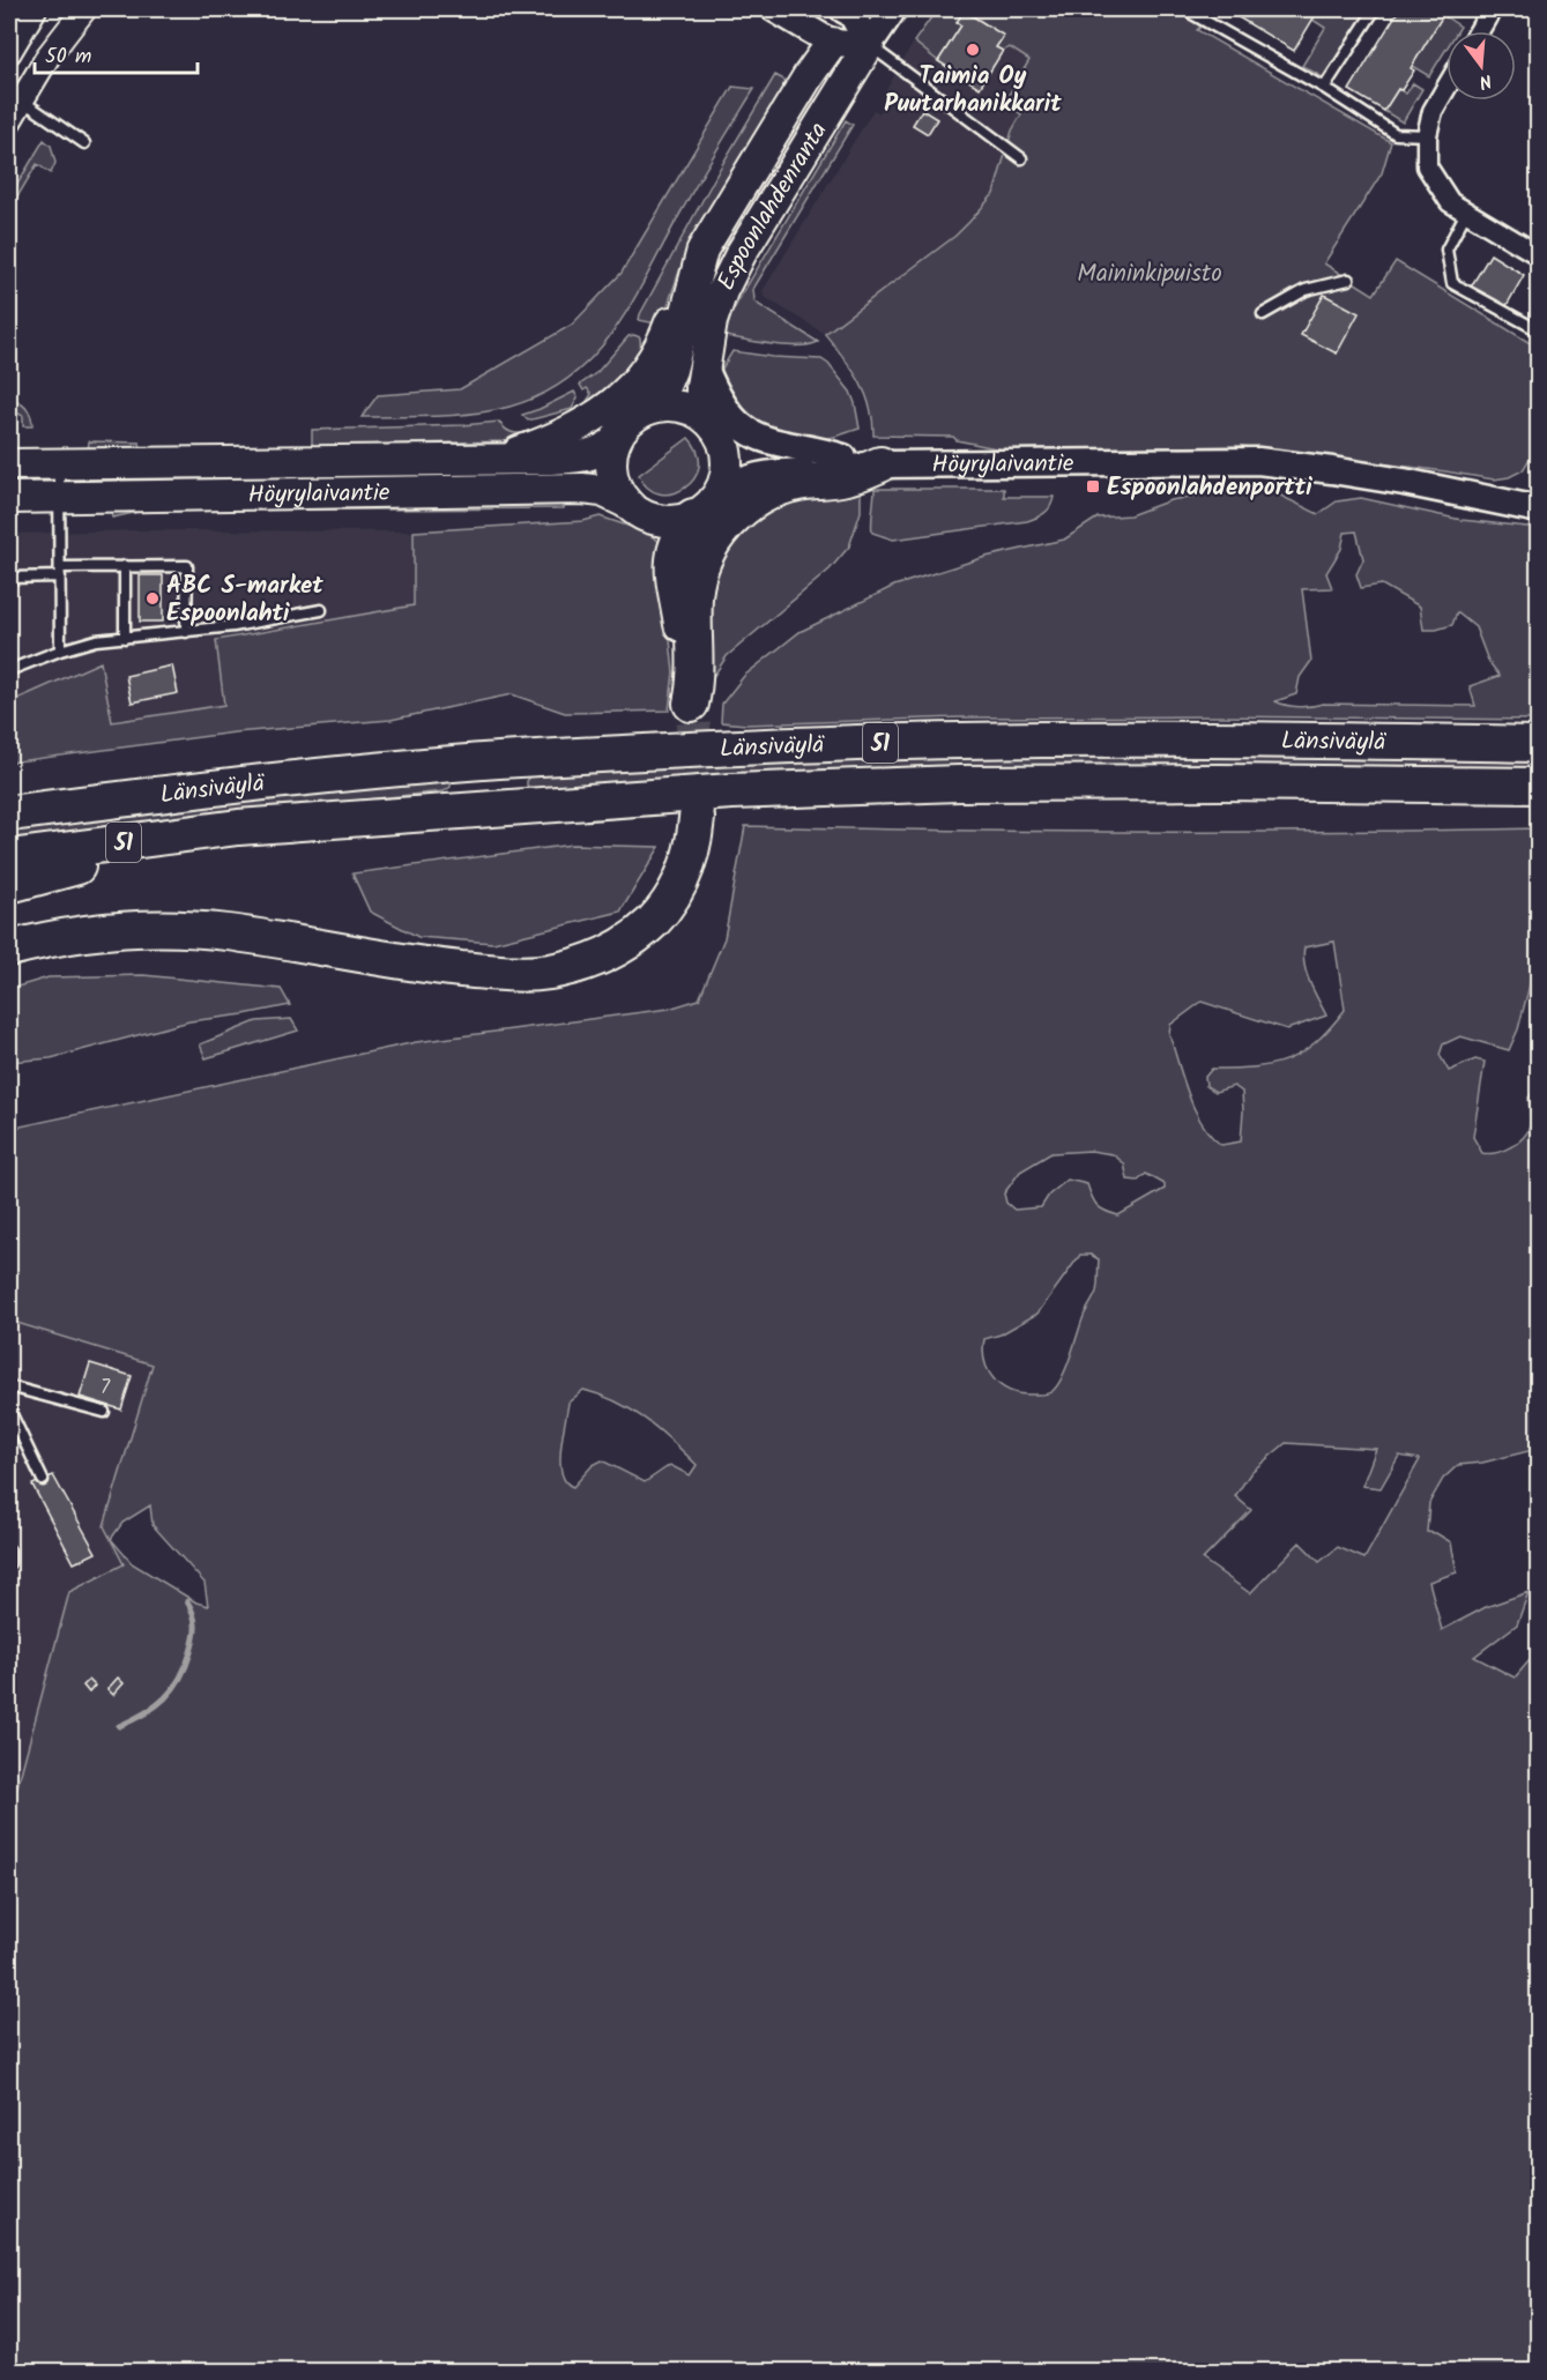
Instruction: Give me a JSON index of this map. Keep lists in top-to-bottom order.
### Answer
{
  "streets": {
    "highway": ["Länsiväylä", "51"],
    "main road": ["Espoonlahdenranta", "Höyrylaivantie"]
  },
  "crossings": [
    ["Espoonlahdenranta", "Höyrylaivantie"]
  ],
  "parks": ["Maininkipuisto"],
  "places": {
    "other": ["Taimia Oy Puutarhanikkarit", "ABC S-market Espoonlahti"],
    "transit": ["Espoonlahdenportti"]
  },
  "house_numbers": ["7"],
  "scale_bar": "50 m",
  "north": "bottom"
}
